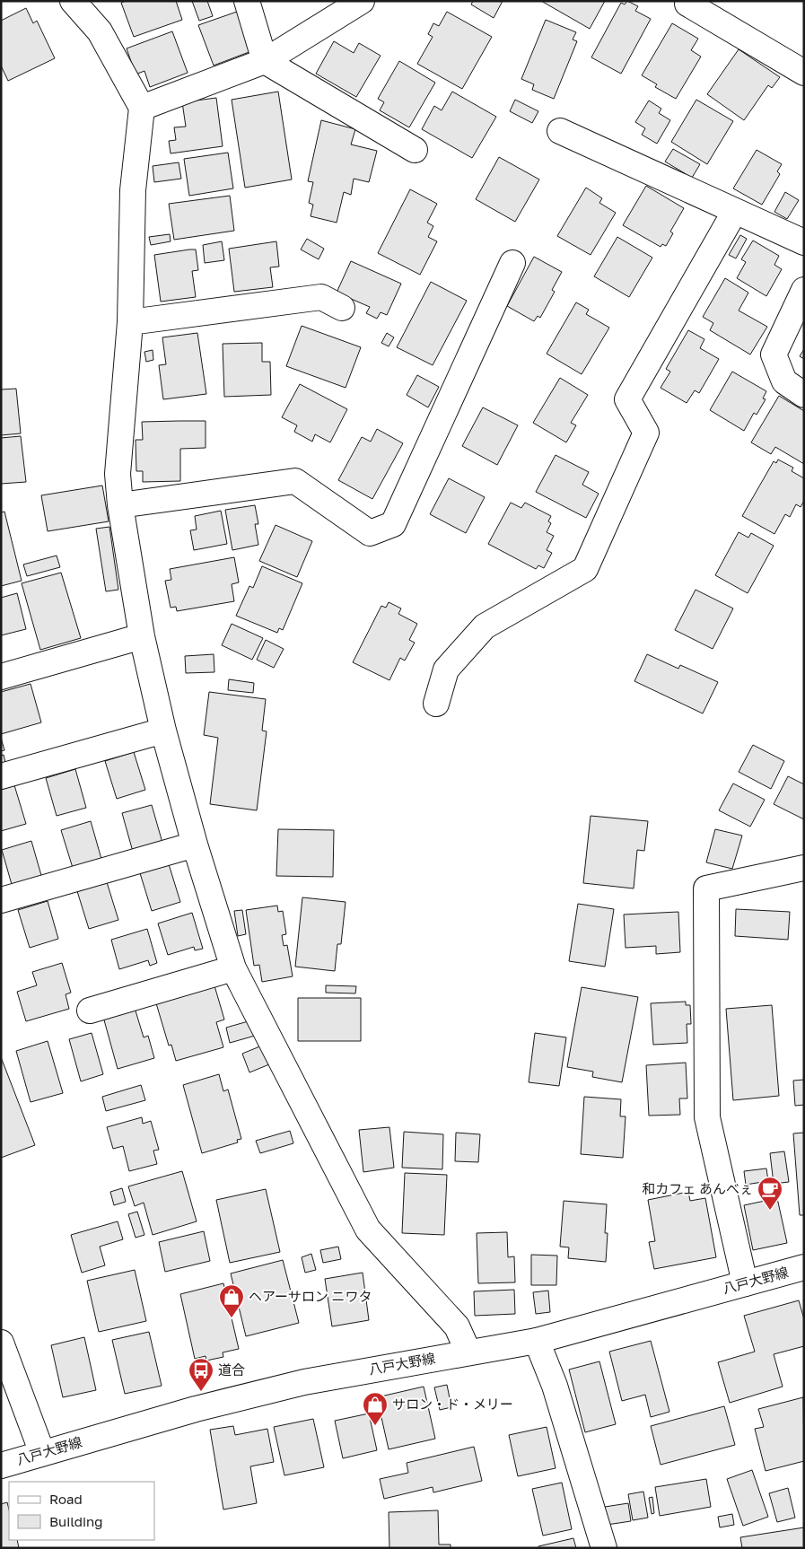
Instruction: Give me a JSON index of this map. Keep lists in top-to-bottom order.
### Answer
{
  "streets": {
    "street": ["八戸大野線"]
  },
  "places": {
    "cafe": ["和カフェ あんべぇ"],
    "shop": ["ヘアーサロン ニワタ", "サロン・ド・メリー"],
    "bus stop": ["道合"]
  },
  "legend": ["Road", "Building"]
}
